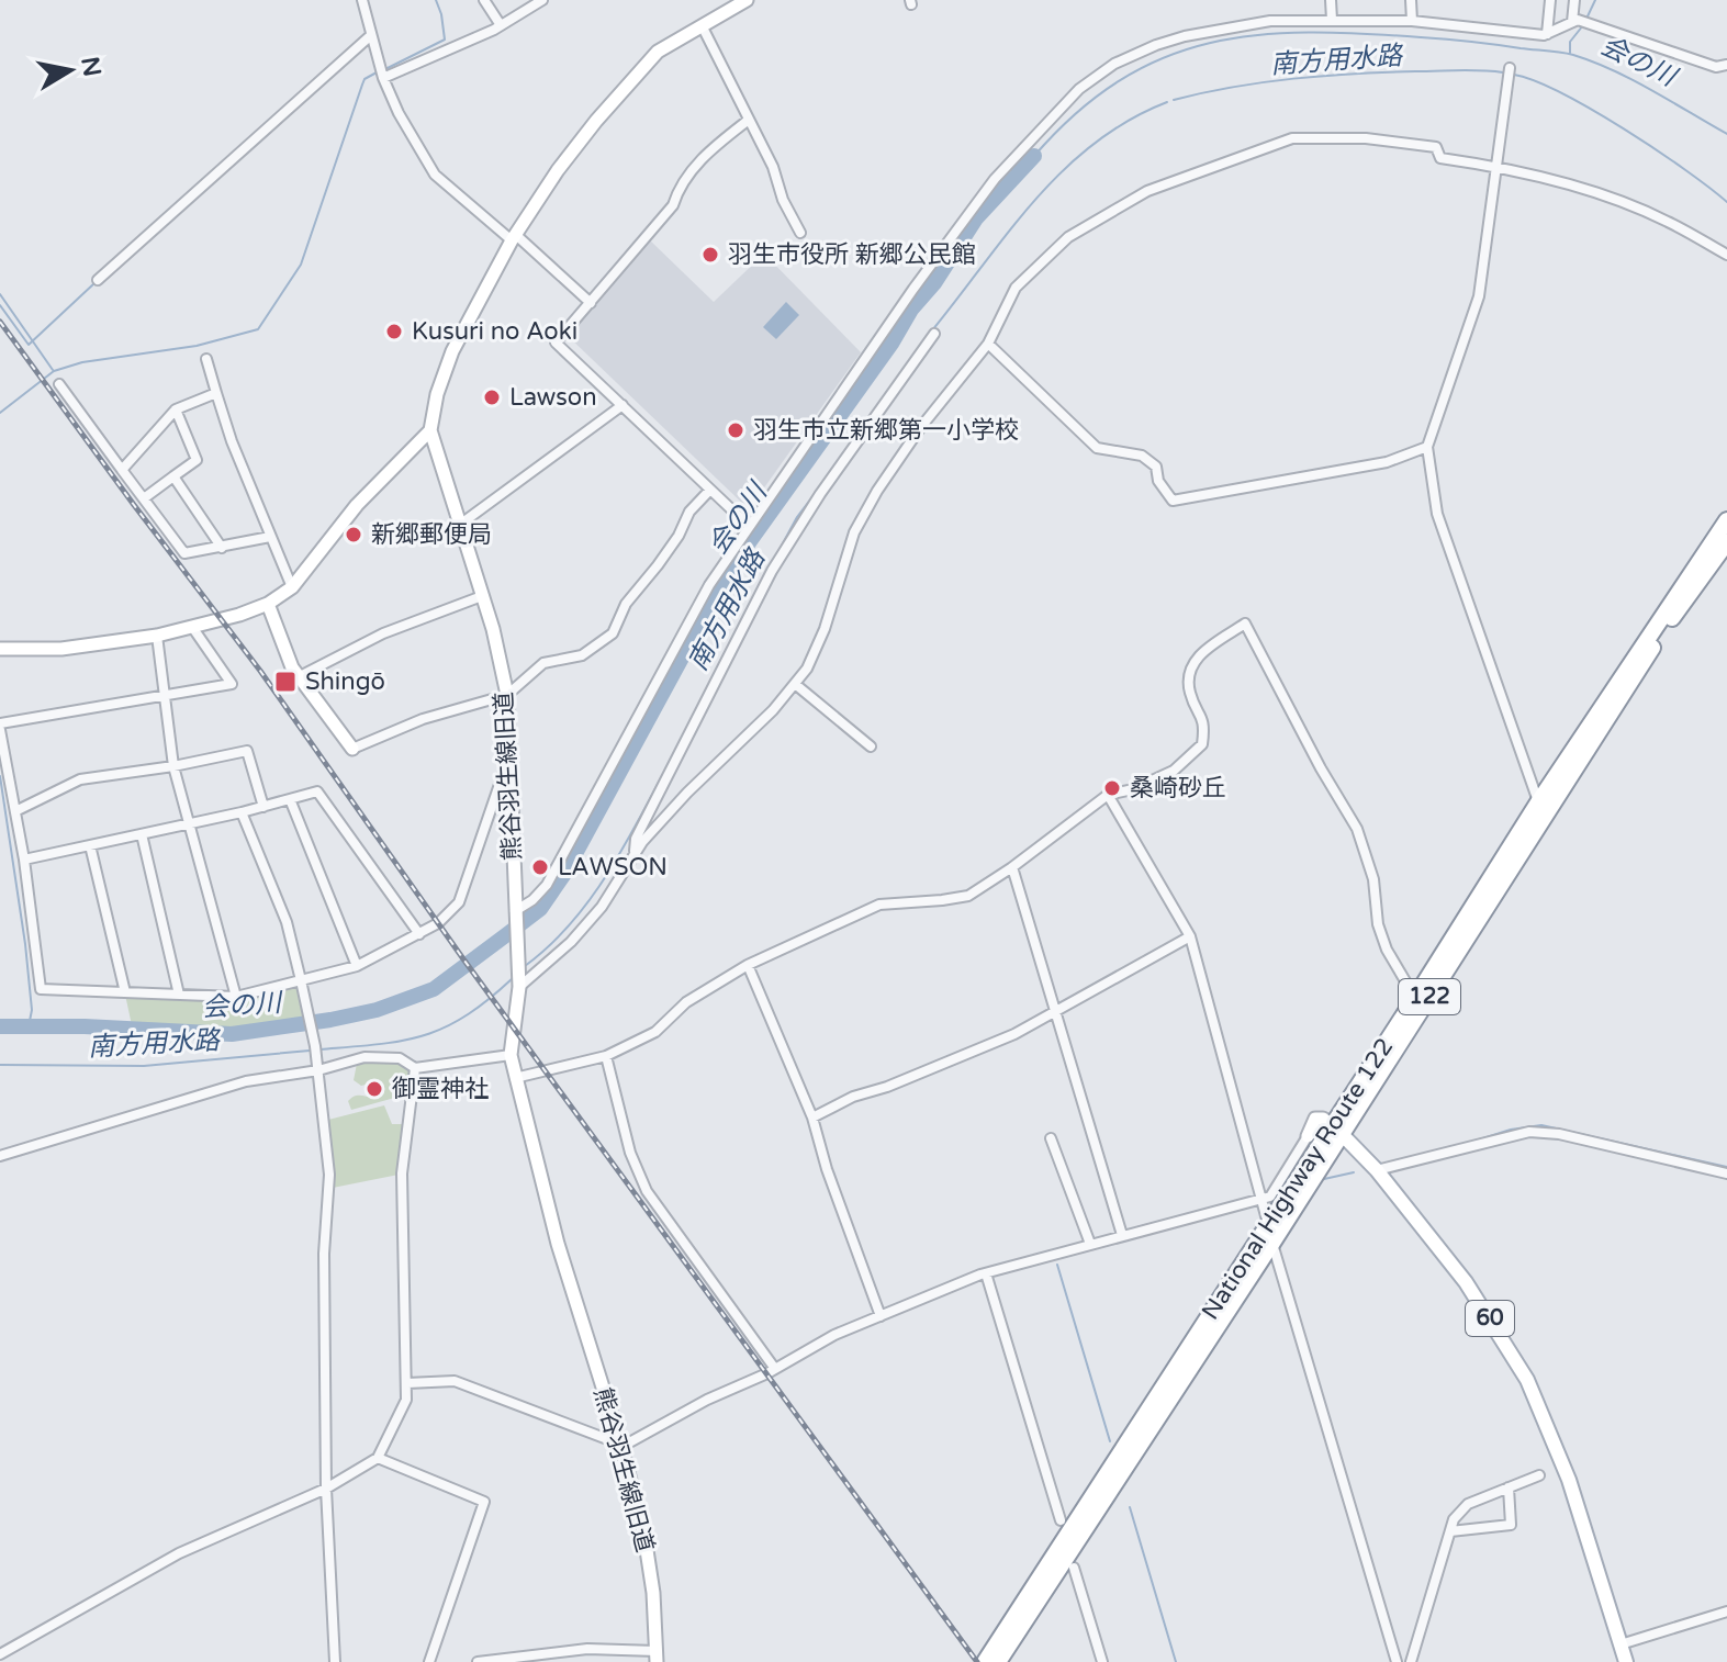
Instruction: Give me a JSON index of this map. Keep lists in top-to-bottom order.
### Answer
{
  "streets": {
    "highway": ["122", "National Highway Route 122"],
    "main road": ["60"],
    "street": ["熊谷羽生線旧道"]
  },
  "crossings": [
    ["National Highway Route 122", "60"]
  ],
  "water": ["南方用水路", "会の川"],
  "places": {
    "other": [
      "羽生市役所 新郷公民館",
      "Kusuri no Aoki",
      "Lawson",
      "羽生市立新郷第一小学校",
      "新郷郵便局",
      "桑崎砂丘",
      "LAWSON",
      "御霊神社"
    ],
    "transit": ["Shingō"]
  },
  "north": "right"
}
